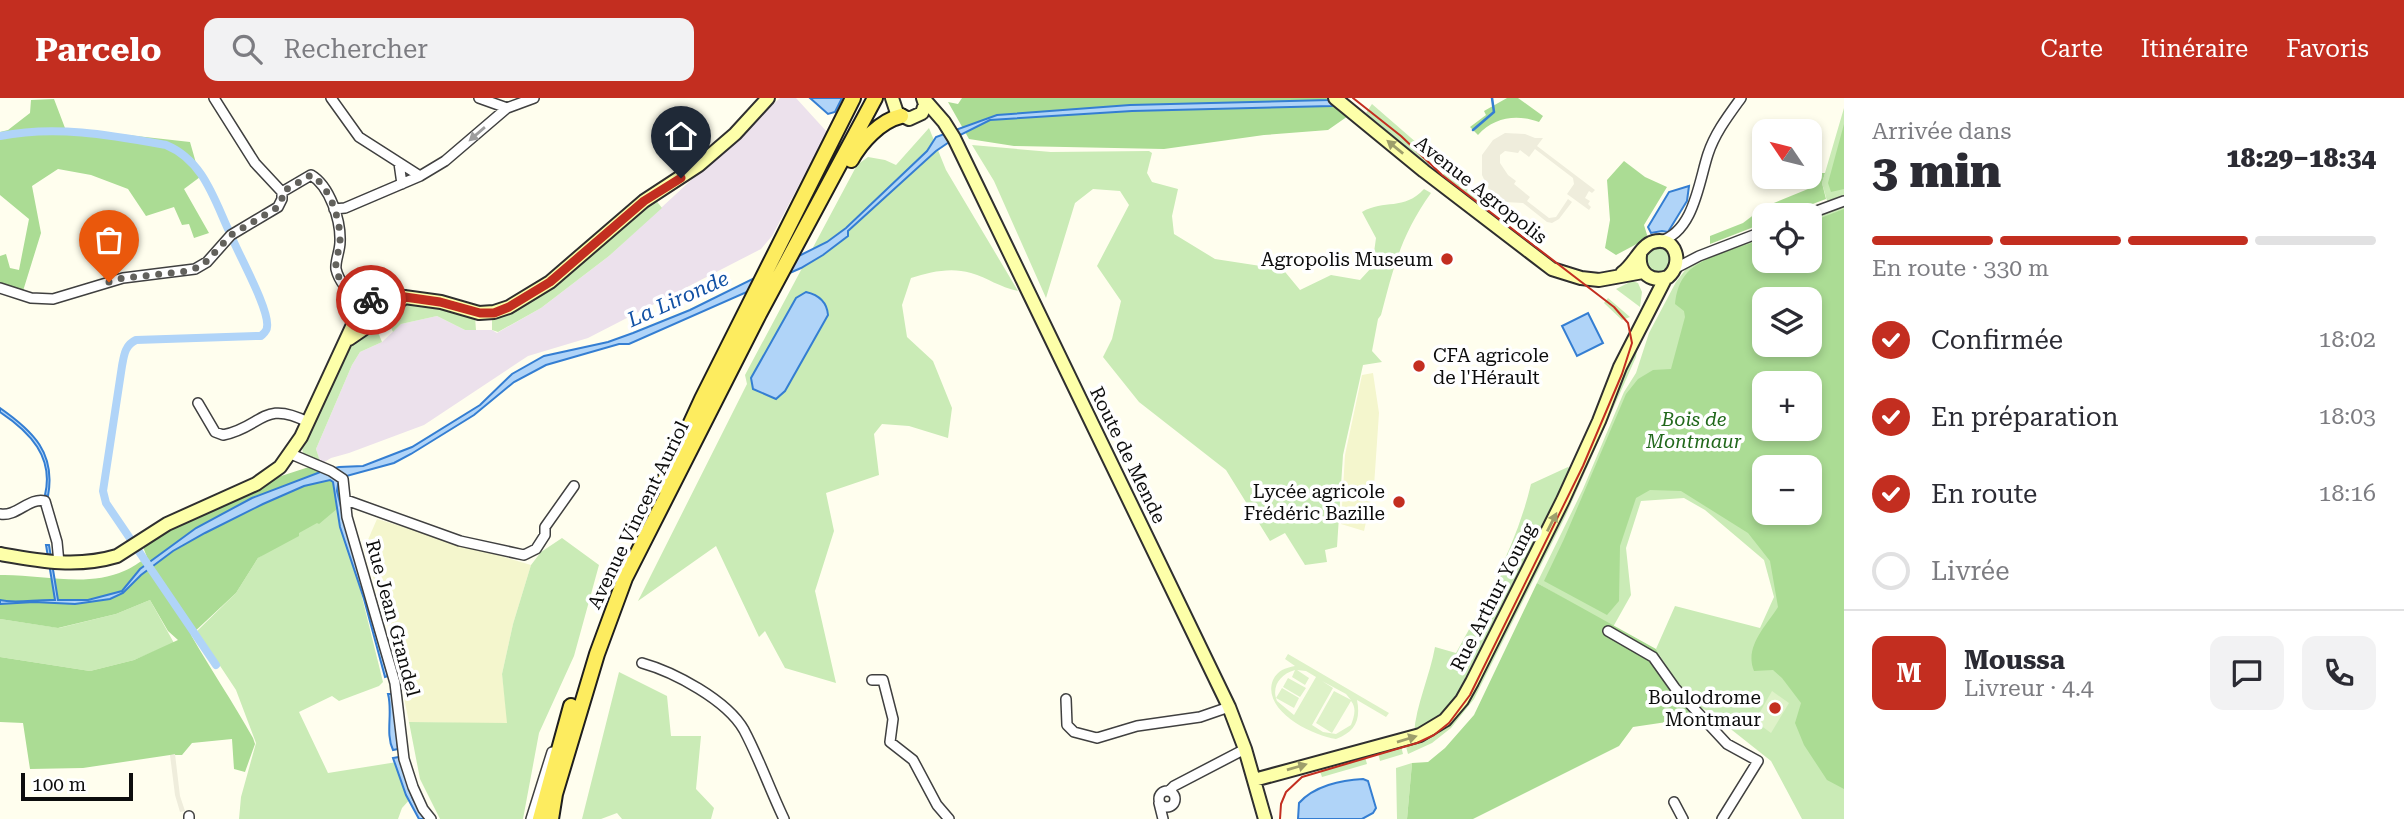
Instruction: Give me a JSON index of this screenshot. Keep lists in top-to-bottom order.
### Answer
{
  "streets": {
    "main road": ["Avenue Vincent Auriol"],
    "street": [
      "Avenue Agropolis",
      "Route de Mende",
      "Rue Arthur Young",
      "Rue Jean Grandel"
    ]
  },
  "crossings": [
    ["Avenue Agropolis", "Rue Arthur Young"],
    ["Route de Mende", "Rue Arthur Young"]
  ],
  "one_way": ["Avenue Agropolis", "Rue Arthur Young"],
  "water": ["La Lironde"],
  "parks": ["Bois de Montmaur"],
  "places": [
    "Agropolis Museum",
    "CFA agricole de l'Hérault",
    "Lycée agricole Frédéric Bazille",
    "Boulodrome Montmaur"
  ],
  "scale_bar": "100 m",
  "north": "top left",
  "page": {
    "header": "Parcelo",
    "search": "Rechercher",
    "nav": ["Carte", "Itinéraire", "Favoris"],
    "heading": ["3 min", "Arrivée dans", "18:29–18:34"],
    "panel": ["Moussa", "Livreur · 4.4"],
    "map_buttons": ["+", "−"],
    "bar": "En route · 330 m",
    "list": [
      ["Confirmée", "18:02"],
      ["En préparation", "18:03"],
      ["En route", "18:16"],
      "Livrée"
    ],
    "round": "M",
    "scale": "100 m"
  }
}
